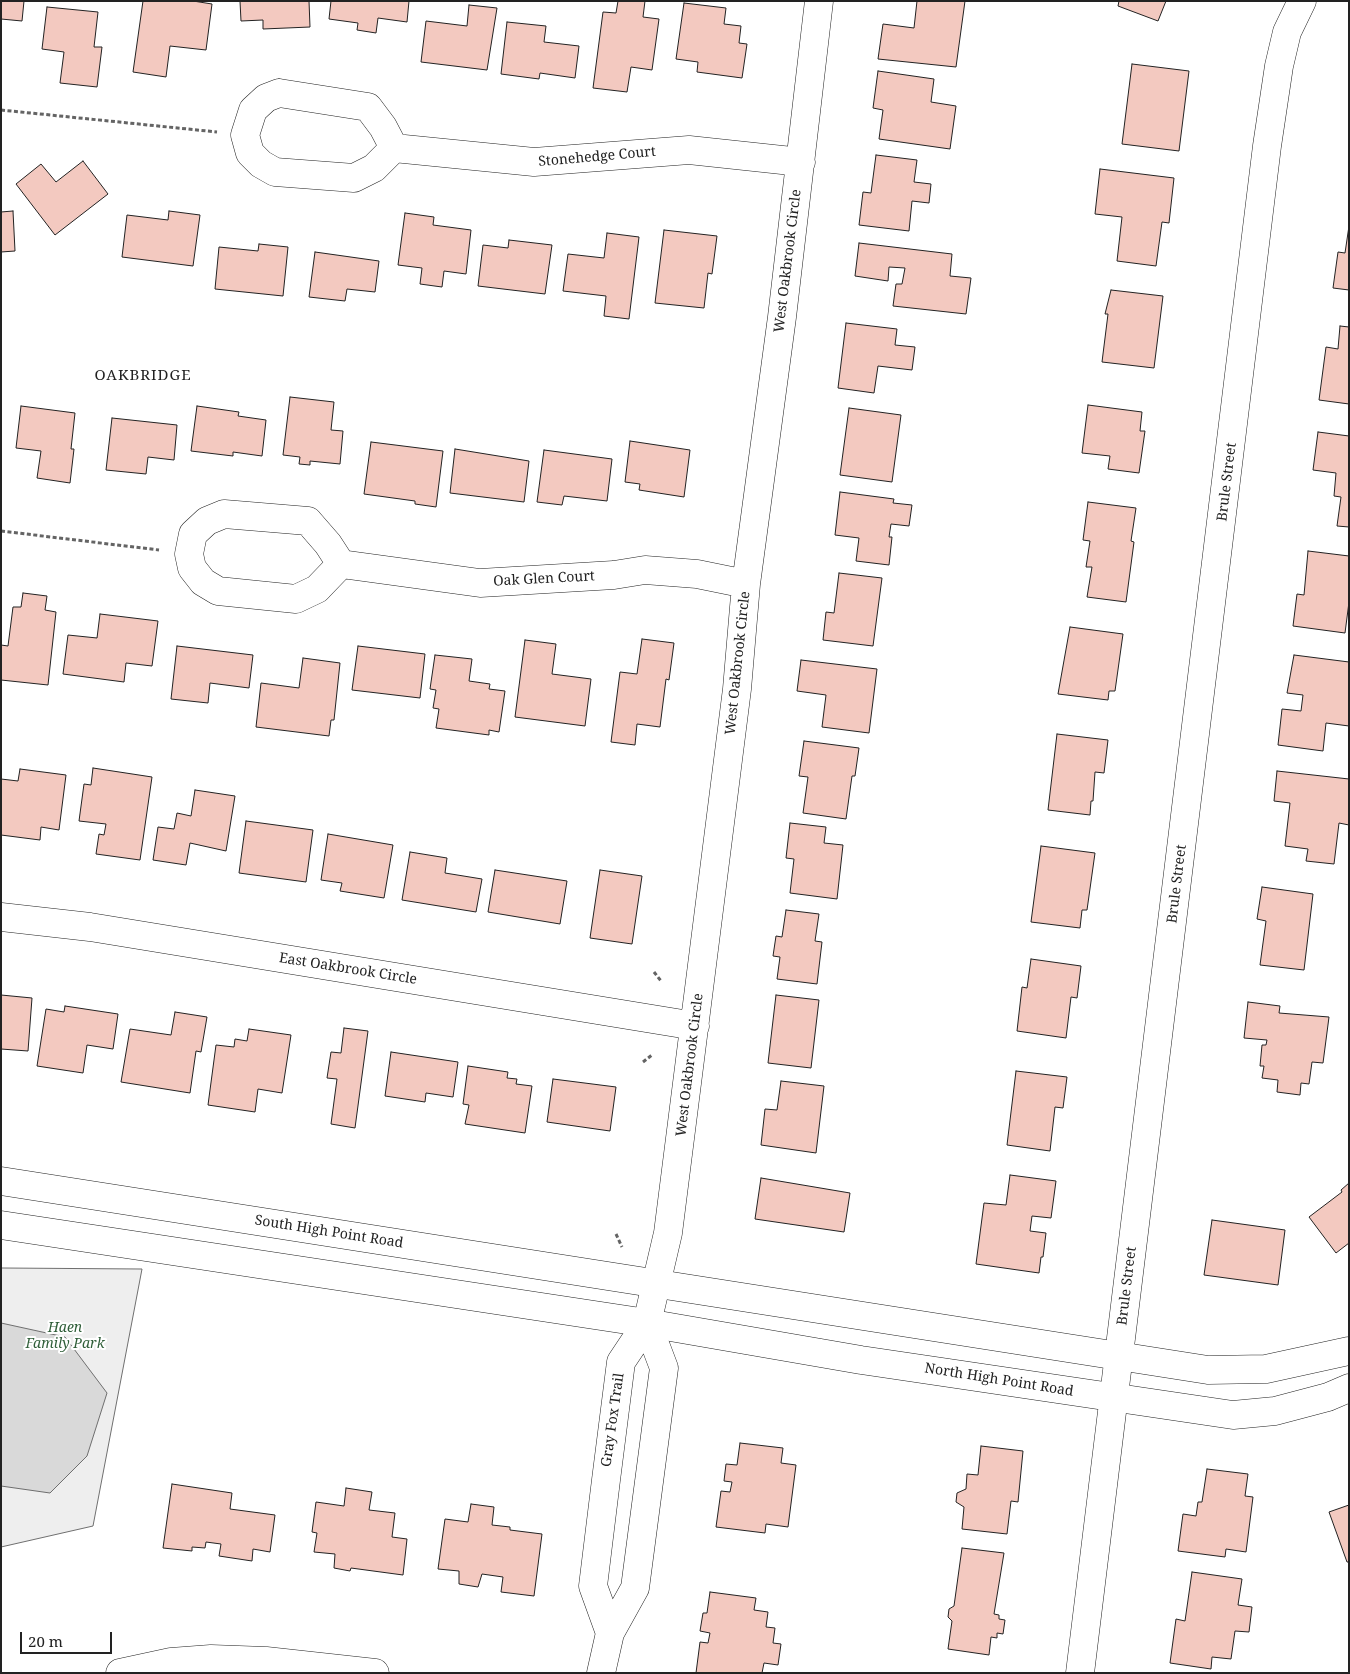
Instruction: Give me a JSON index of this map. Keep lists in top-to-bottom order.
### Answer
{
  "streets": {
    "street": [
      "Stonehedge Court",
      "West Oakbrook Circle",
      "Brule Street",
      "Oak Glen Court",
      "East Oakbrook Circle",
      "South High Point Road",
      "North High Point Road",
      "Gray Fox Trail"
    ]
  },
  "crossings": [
    ["Stonehedge Court", "West Oakbrook Circle"],
    ["West Oakbrook Circle", "Oak Glen Court"],
    ["West Oakbrook Circle", "East Oakbrook Circle"],
    ["West Oakbrook Circle", "South High Point Road"],
    ["West Oakbrook Circle", "North High Point Road"],
    ["West Oakbrook Circle", "Gray Fox Trail"],
    ["Brule Street", "North High Point Road"],
    ["North High Point Road", "Gray Fox Trail"]
  ],
  "districts": ["OAKBRIDGE"],
  "parks": ["Haen Family Park"],
  "scale_bar": "20 m"
}
